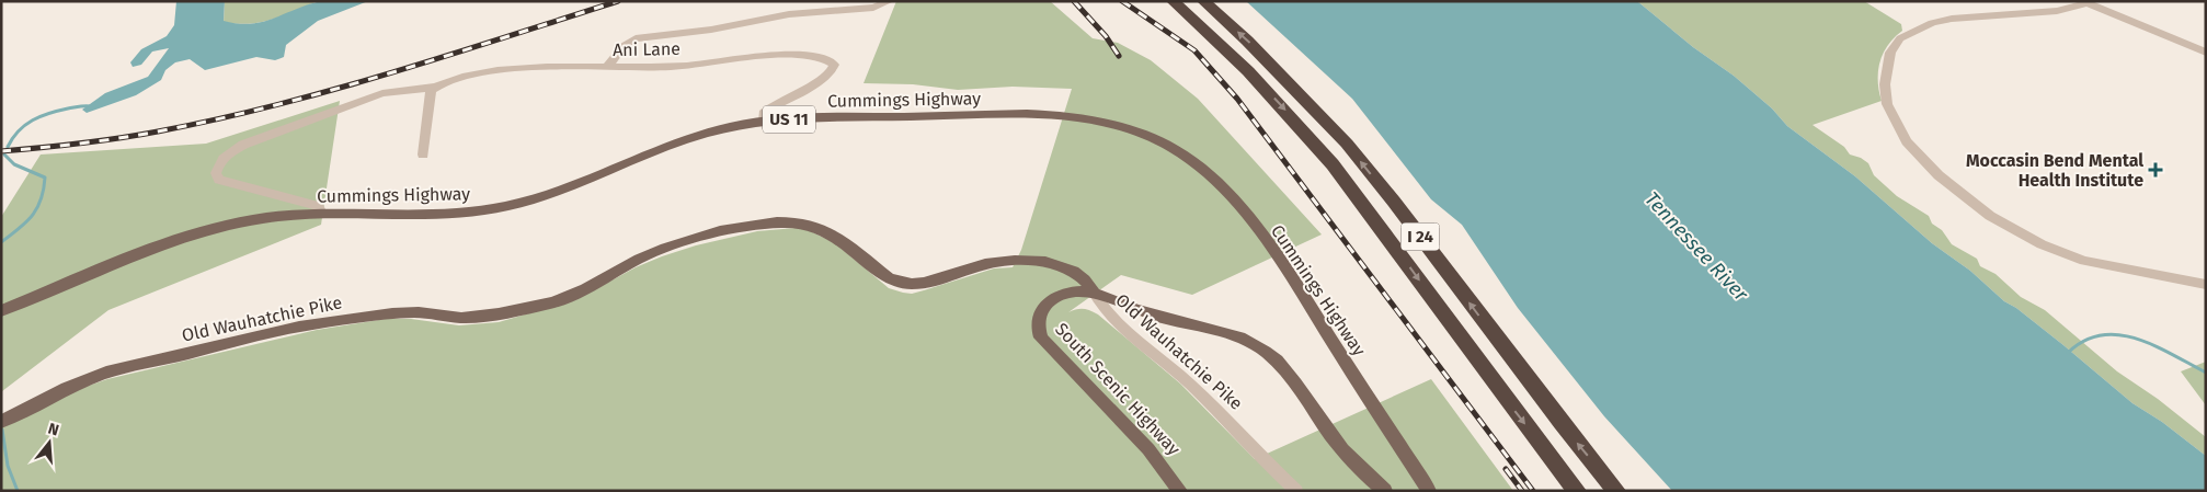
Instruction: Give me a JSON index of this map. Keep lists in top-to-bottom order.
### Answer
{
  "streets": {
    "highway": ["I 24"],
    "main road": [
      "Cummings Highway",
      "US 11",
      "Old Wauhatchie Pike",
      "South Scenic Highway"
    ],
    "street": ["Ani Lane"]
  },
  "crossings": [
    ["Ani Lane", "Cummings Highway"],
    ["Old Wauhatchie Pike", "South Scenic Highway"]
  ],
  "water": ["Tennessee River"],
  "places": {
    "health": ["Moccasin Bend Mental Health Institute"]
  },
  "north": "top"
}
